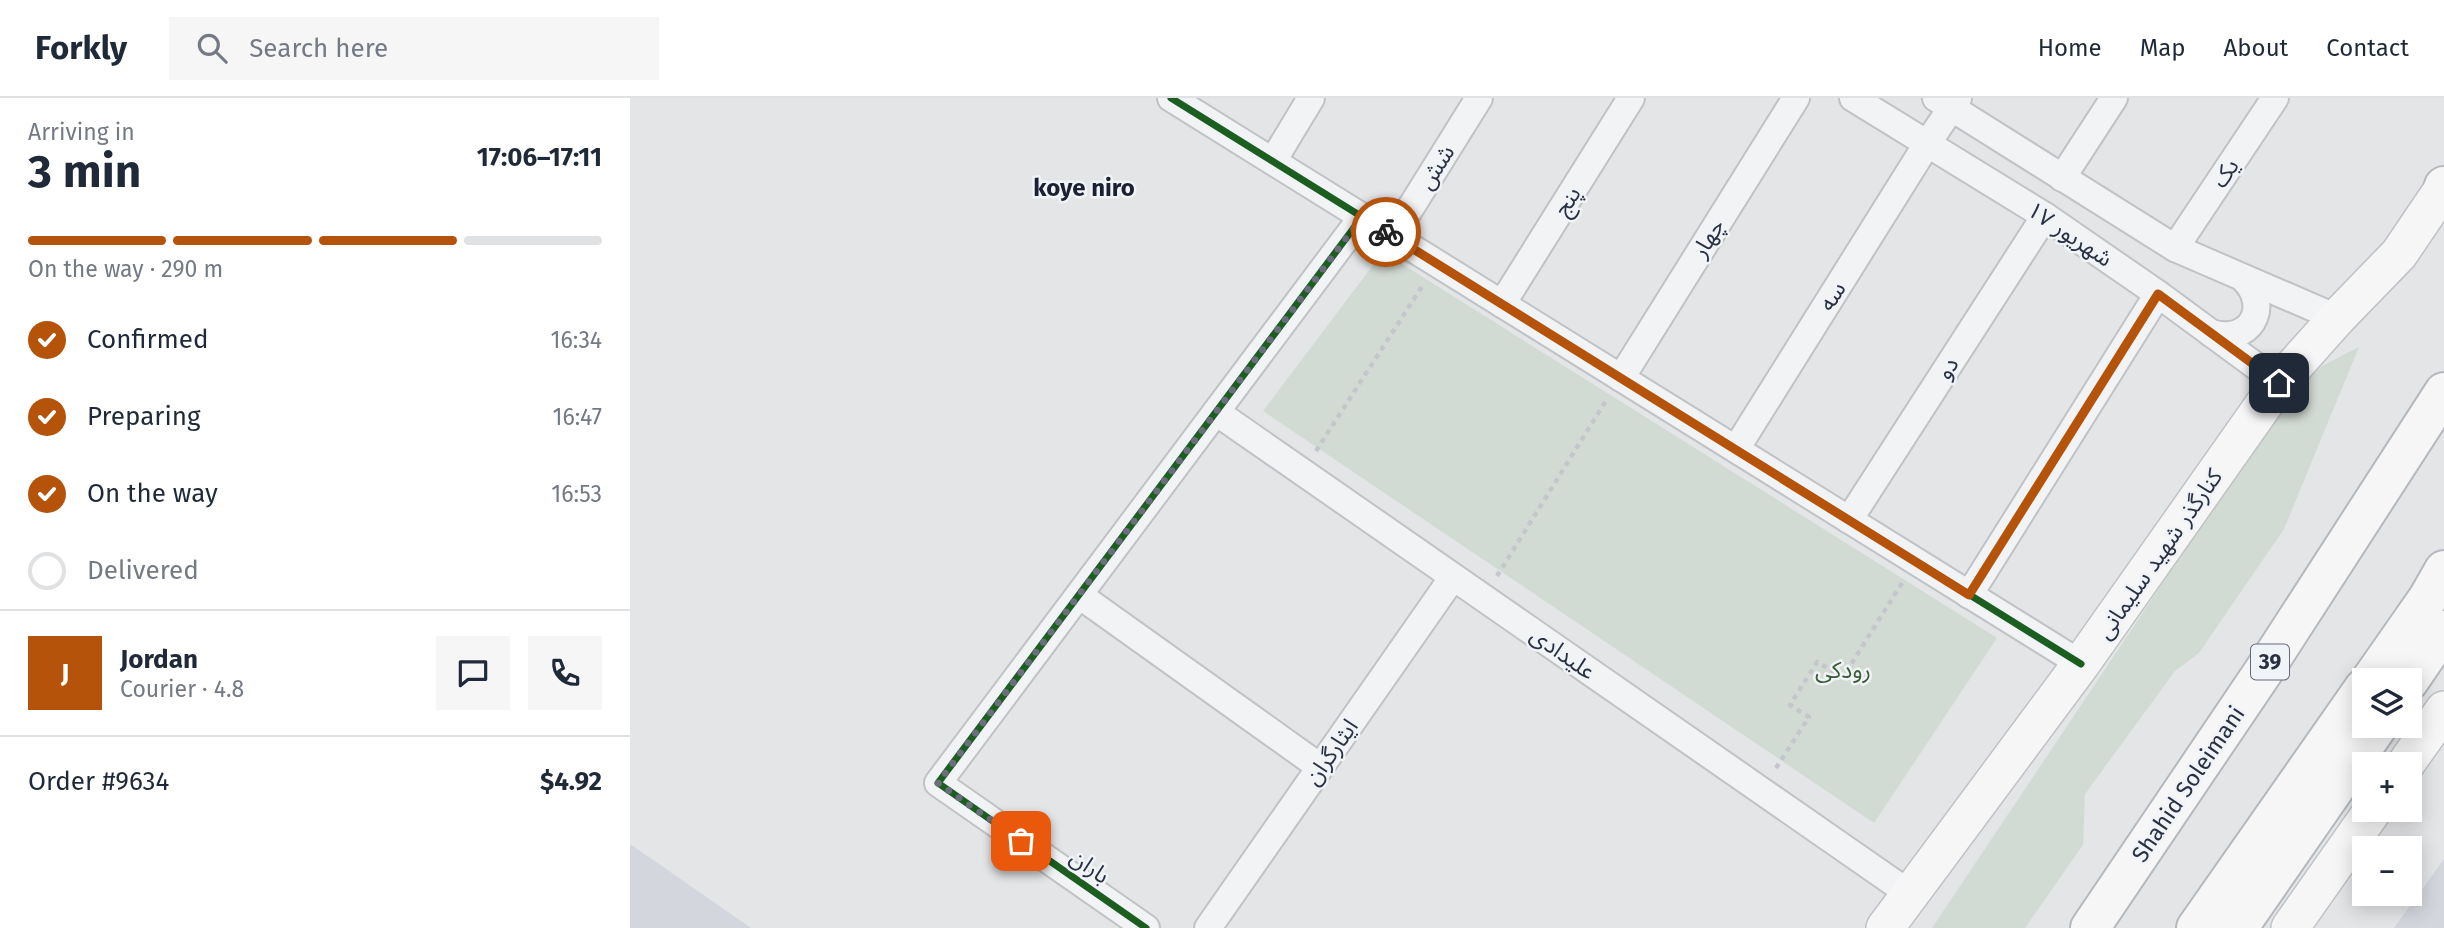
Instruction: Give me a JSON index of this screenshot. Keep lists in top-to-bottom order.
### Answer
{
  "streets": {
    "highway": ["39", "Shahid Soleimani"],
    "main road": ["کنارگذر شهید سلیمانی"],
    "street": [
      "شش",
      "یک",
      "پنج",
      "۱۷ شهریور",
      "چهار",
      "سه",
      "دو",
      "علیدادی",
      "ایثارگران",
      "باران"
    ]
  },
  "crossings": [
    ["یک", "۱۷ شهریور"],
    ["۱۷ شهریور", "سه"],
    ["۱۷ شهریور", "دو"],
    ["۱۷ شهریور", "کنارگذر شهید سلیمانی"],
    ["کنارگذر شهید سلیمانی", "علیدادی"],
    ["علیدادی", "ایثارگران"],
    ["علیدادی", "باران"]
  ],
  "districts": ["koye niro"],
  "parks": ["رودکی"],
  "page": {
    "header": "Forkly",
    "search": "Search here",
    "nav": [
      "Home",
      "Map",
      "About",
      "Contact"
    ],
    "heading": ["3 min", "Arriving in", "17:06–17:11"],
    "panel": [
      "Jordan",
      "Courier · 4.8",
      "Order #9634",
      "$4.92"
    ],
    "bar": "On the way · 290 m",
    "list": [
      ["Confirmed", "16:34"],
      ["Preparing", "16:47"],
      ["On the way", "16:53"],
      "Delivered"
    ],
    "round": "J",
    "map_buttons": ["+", "−"]
  }
}
